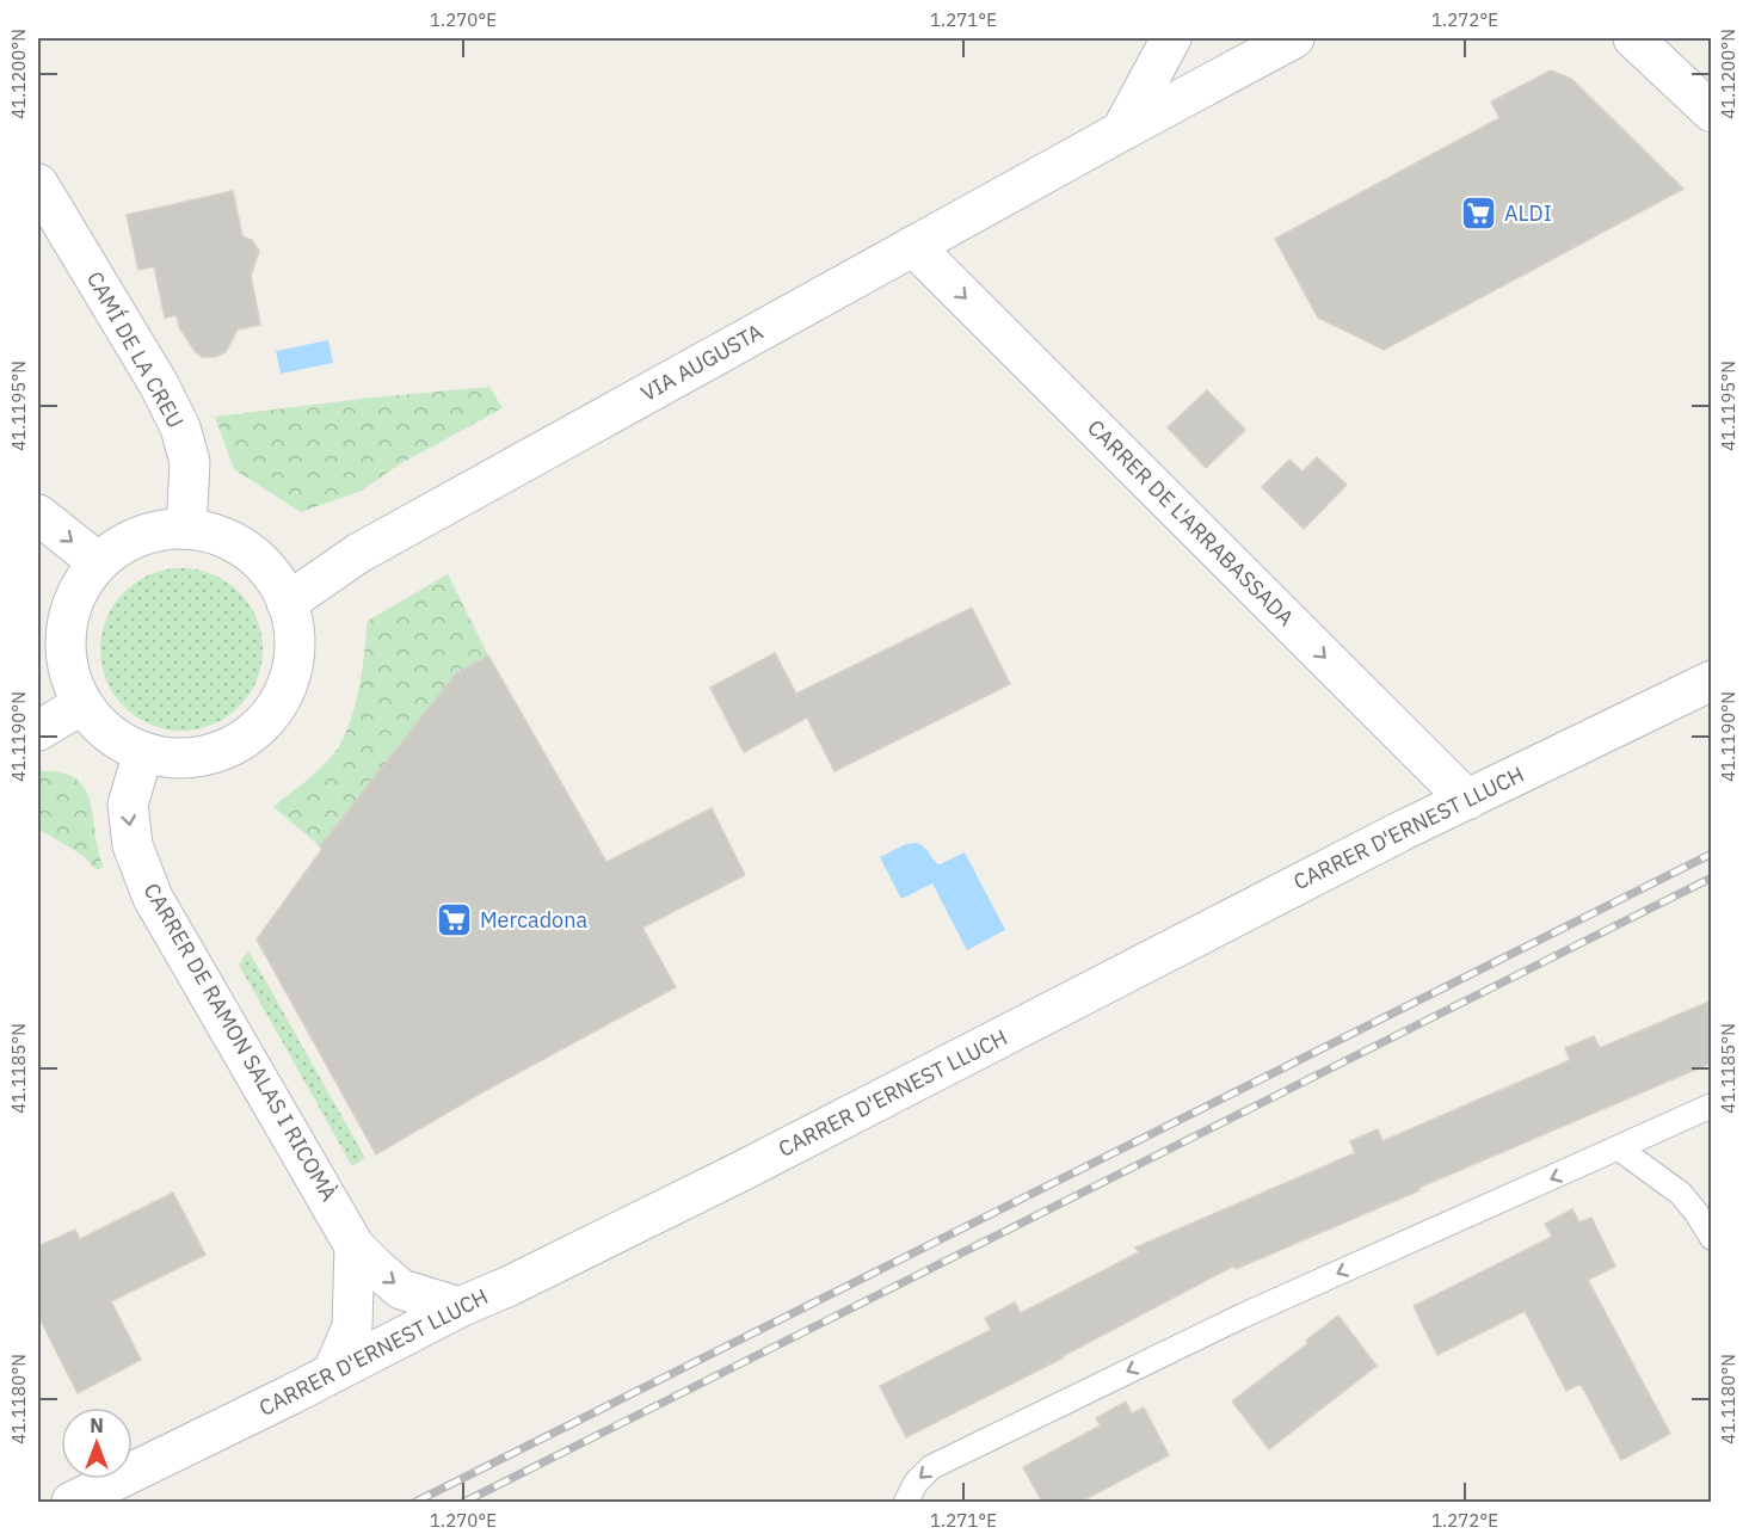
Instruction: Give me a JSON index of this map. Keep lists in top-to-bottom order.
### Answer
{
  "streets": {
    "street": [
      "CAMÍ DE LA CREU",
      "VIA AUGUSTA",
      "CARRER DE L'ARRABASSADA",
      "CARRER D'ERNEST LLUCH",
      "CARRER DE RAMON SALAS I RICOMÀ"
    ]
  },
  "crossings": [
    ["CAMÍ DE LA CREU", "VIA AUGUSTA"],
    ["CAMÍ DE LA CREU", "CARRER DE RAMON SALAS I RICOMÀ"],
    ["VIA AUGUSTA", "CARRER DE L'ARRABASSADA"],
    ["VIA AUGUSTA", "CARRER DE RAMON SALAS I RICOMÀ"],
    ["CARRER DE L'ARRABASSADA", "CARRER D'ERNEST LLUCH"],
    ["CARRER D'ERNEST LLUCH", "CARRER DE RAMON SALAS I RICOMÀ"]
  ],
  "one_way": ["CARRER DE L'ARRABASSADA", "CARRER DE RAMON SALAS I RICOMÀ"],
  "places": {
    "supermarket": ["ALDI", "Mercadona"]
  },
  "north": "top",
  "coordinates": [
    "1.270°E",
    "1.271°E",
    "1.272°E",
    "41.1200°N",
    "41.1195°N",
    "41.1190°N",
    "41.1185°N",
    "41.1180°N"
  ]
}
